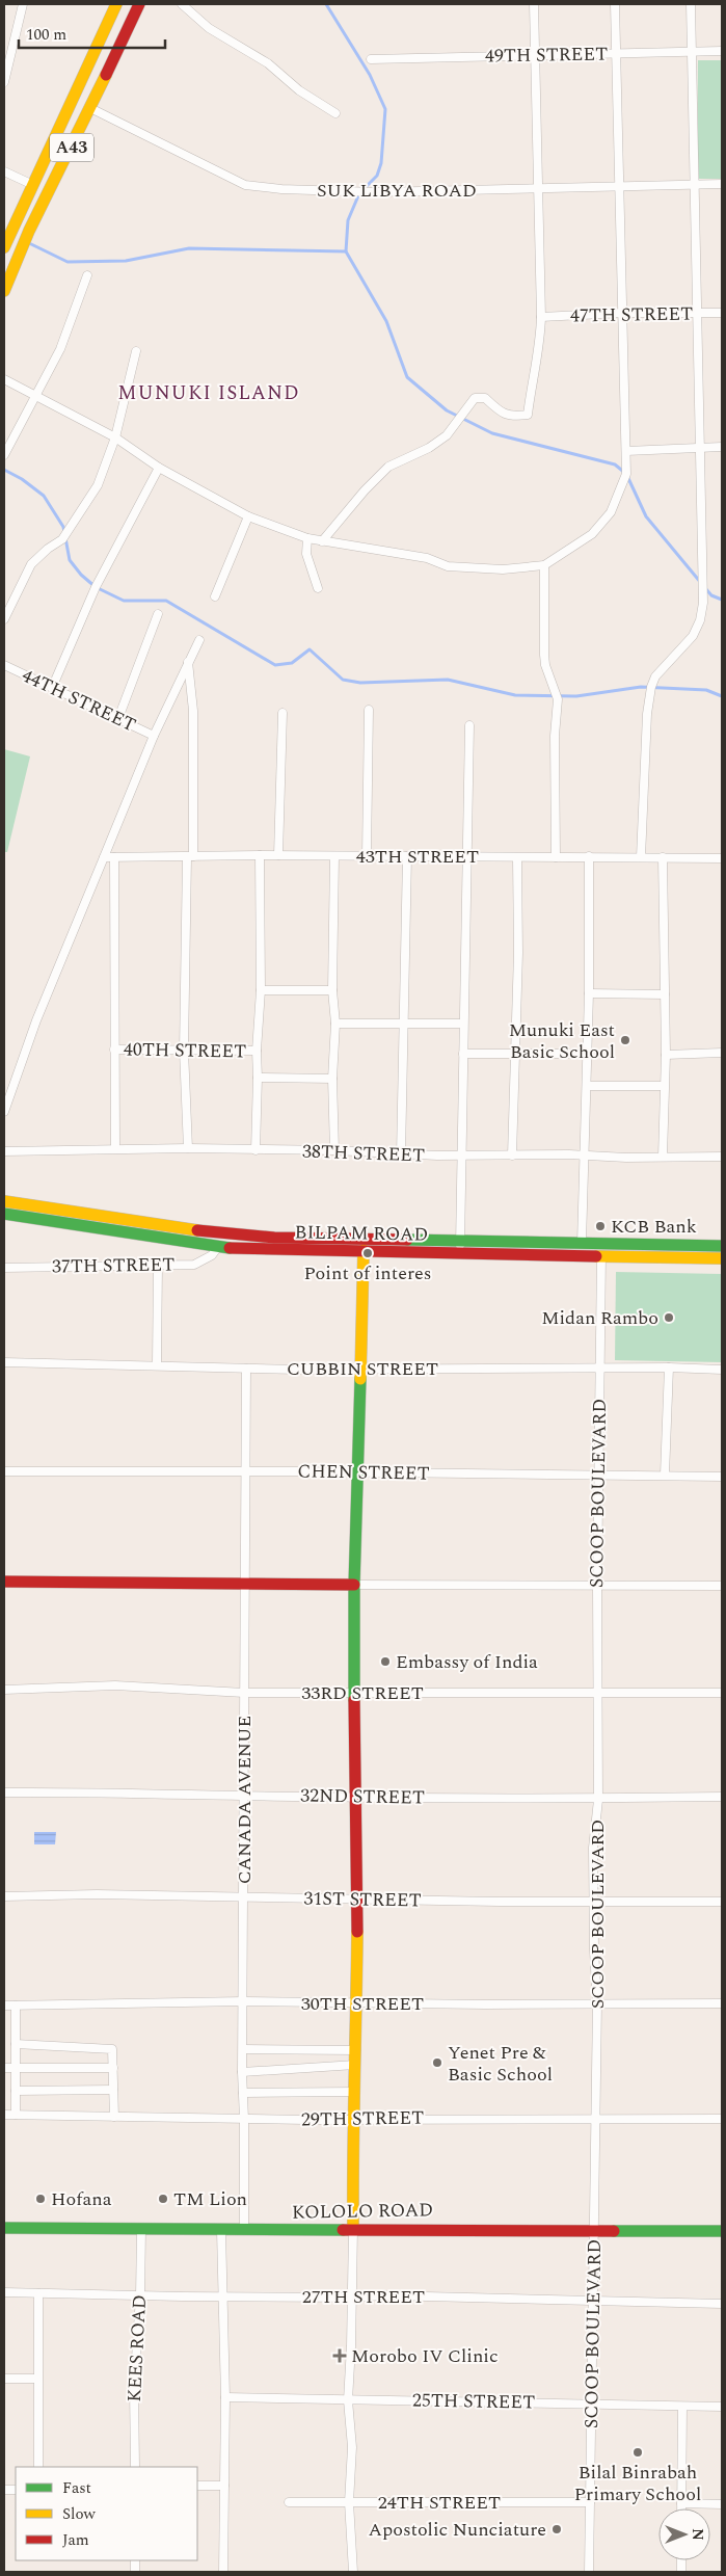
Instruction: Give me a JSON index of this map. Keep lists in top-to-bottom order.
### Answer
{
  "streets": {
    "main road": ["A43", "BILPAM ROAD", "KOLOLO ROAD"],
    "street": [
      "49TH STREET",
      "SUK LIBYA ROAD",
      "47TH STREET",
      "44TH STREET",
      "43TH STREET",
      "40TH STREET",
      "38TH STREET",
      "37TH STREET",
      "CUBBIN STREET",
      "CHEN STREET",
      "SCOOP BOULEVARD",
      "33RD STREET",
      "32ND STREET",
      "CANADA AVENUE",
      "31ST STREET",
      "30TH STREET",
      "29TH STREET",
      "27TH STREET",
      "KEES ROAD",
      "25TH STREET",
      "24TH STREET"
    ]
  },
  "crossings": [
    ["A43", "SUK LIBYA ROAD"],
    ["BILPAM ROAD", "37TH STREET"],
    ["BILPAM ROAD", "SCOOP BOULEVARD"],
    ["CUBBIN STREET", "SCOOP BOULEVARD"],
    ["CUBBIN STREET", "CANADA AVENUE"],
    ["CHEN STREET", "SCOOP BOULEVARD"],
    ["CHEN STREET", "CANADA AVENUE"],
    ["SCOOP BOULEVARD", "33RD STREET"],
    ["SCOOP BOULEVARD", "32ND STREET"],
    ["SCOOP BOULEVARD", "31ST STREET"],
    ["SCOOP BOULEVARD", "30TH STREET"],
    ["SCOOP BOULEVARD", "29TH STREET"],
    ["SCOOP BOULEVARD", "KOLOLO ROAD"],
    ["SCOOP BOULEVARD", "27TH STREET"],
    ["SCOOP BOULEVARD", "25TH STREET"],
    ["SCOOP BOULEVARD", "24TH STREET"],
    ["33RD STREET", "CANADA AVENUE"],
    ["32ND STREET", "CANADA AVENUE"],
    ["CANADA AVENUE", "31ST STREET"],
    ["CANADA AVENUE", "30TH STREET"],
    ["CANADA AVENUE", "29TH STREET"],
    ["CANADA AVENUE", "KOLOLO ROAD"],
    ["KOLOLO ROAD", "KEES ROAD"],
    ["27TH STREET", "KEES ROAD"]
  ],
  "districts": ["MUNUKI ISLAND"],
  "places": {
    "other": [
      "Munuki East Basic School",
      "KCB Bank",
      "Point of interes",
      "Midan Rambo",
      "Embassy of India",
      "Yenet Pre & Basic School",
      "Hofana",
      "TM Lion",
      "Bilal Binrabah Primary School",
      "Apostolic Nunciature"
    ],
    "health": ["Morobo IV Clinic"]
  },
  "legend": ["Fast", "Slow", "Jam"],
  "scale_bar": "100 m",
  "north": "right"
}
